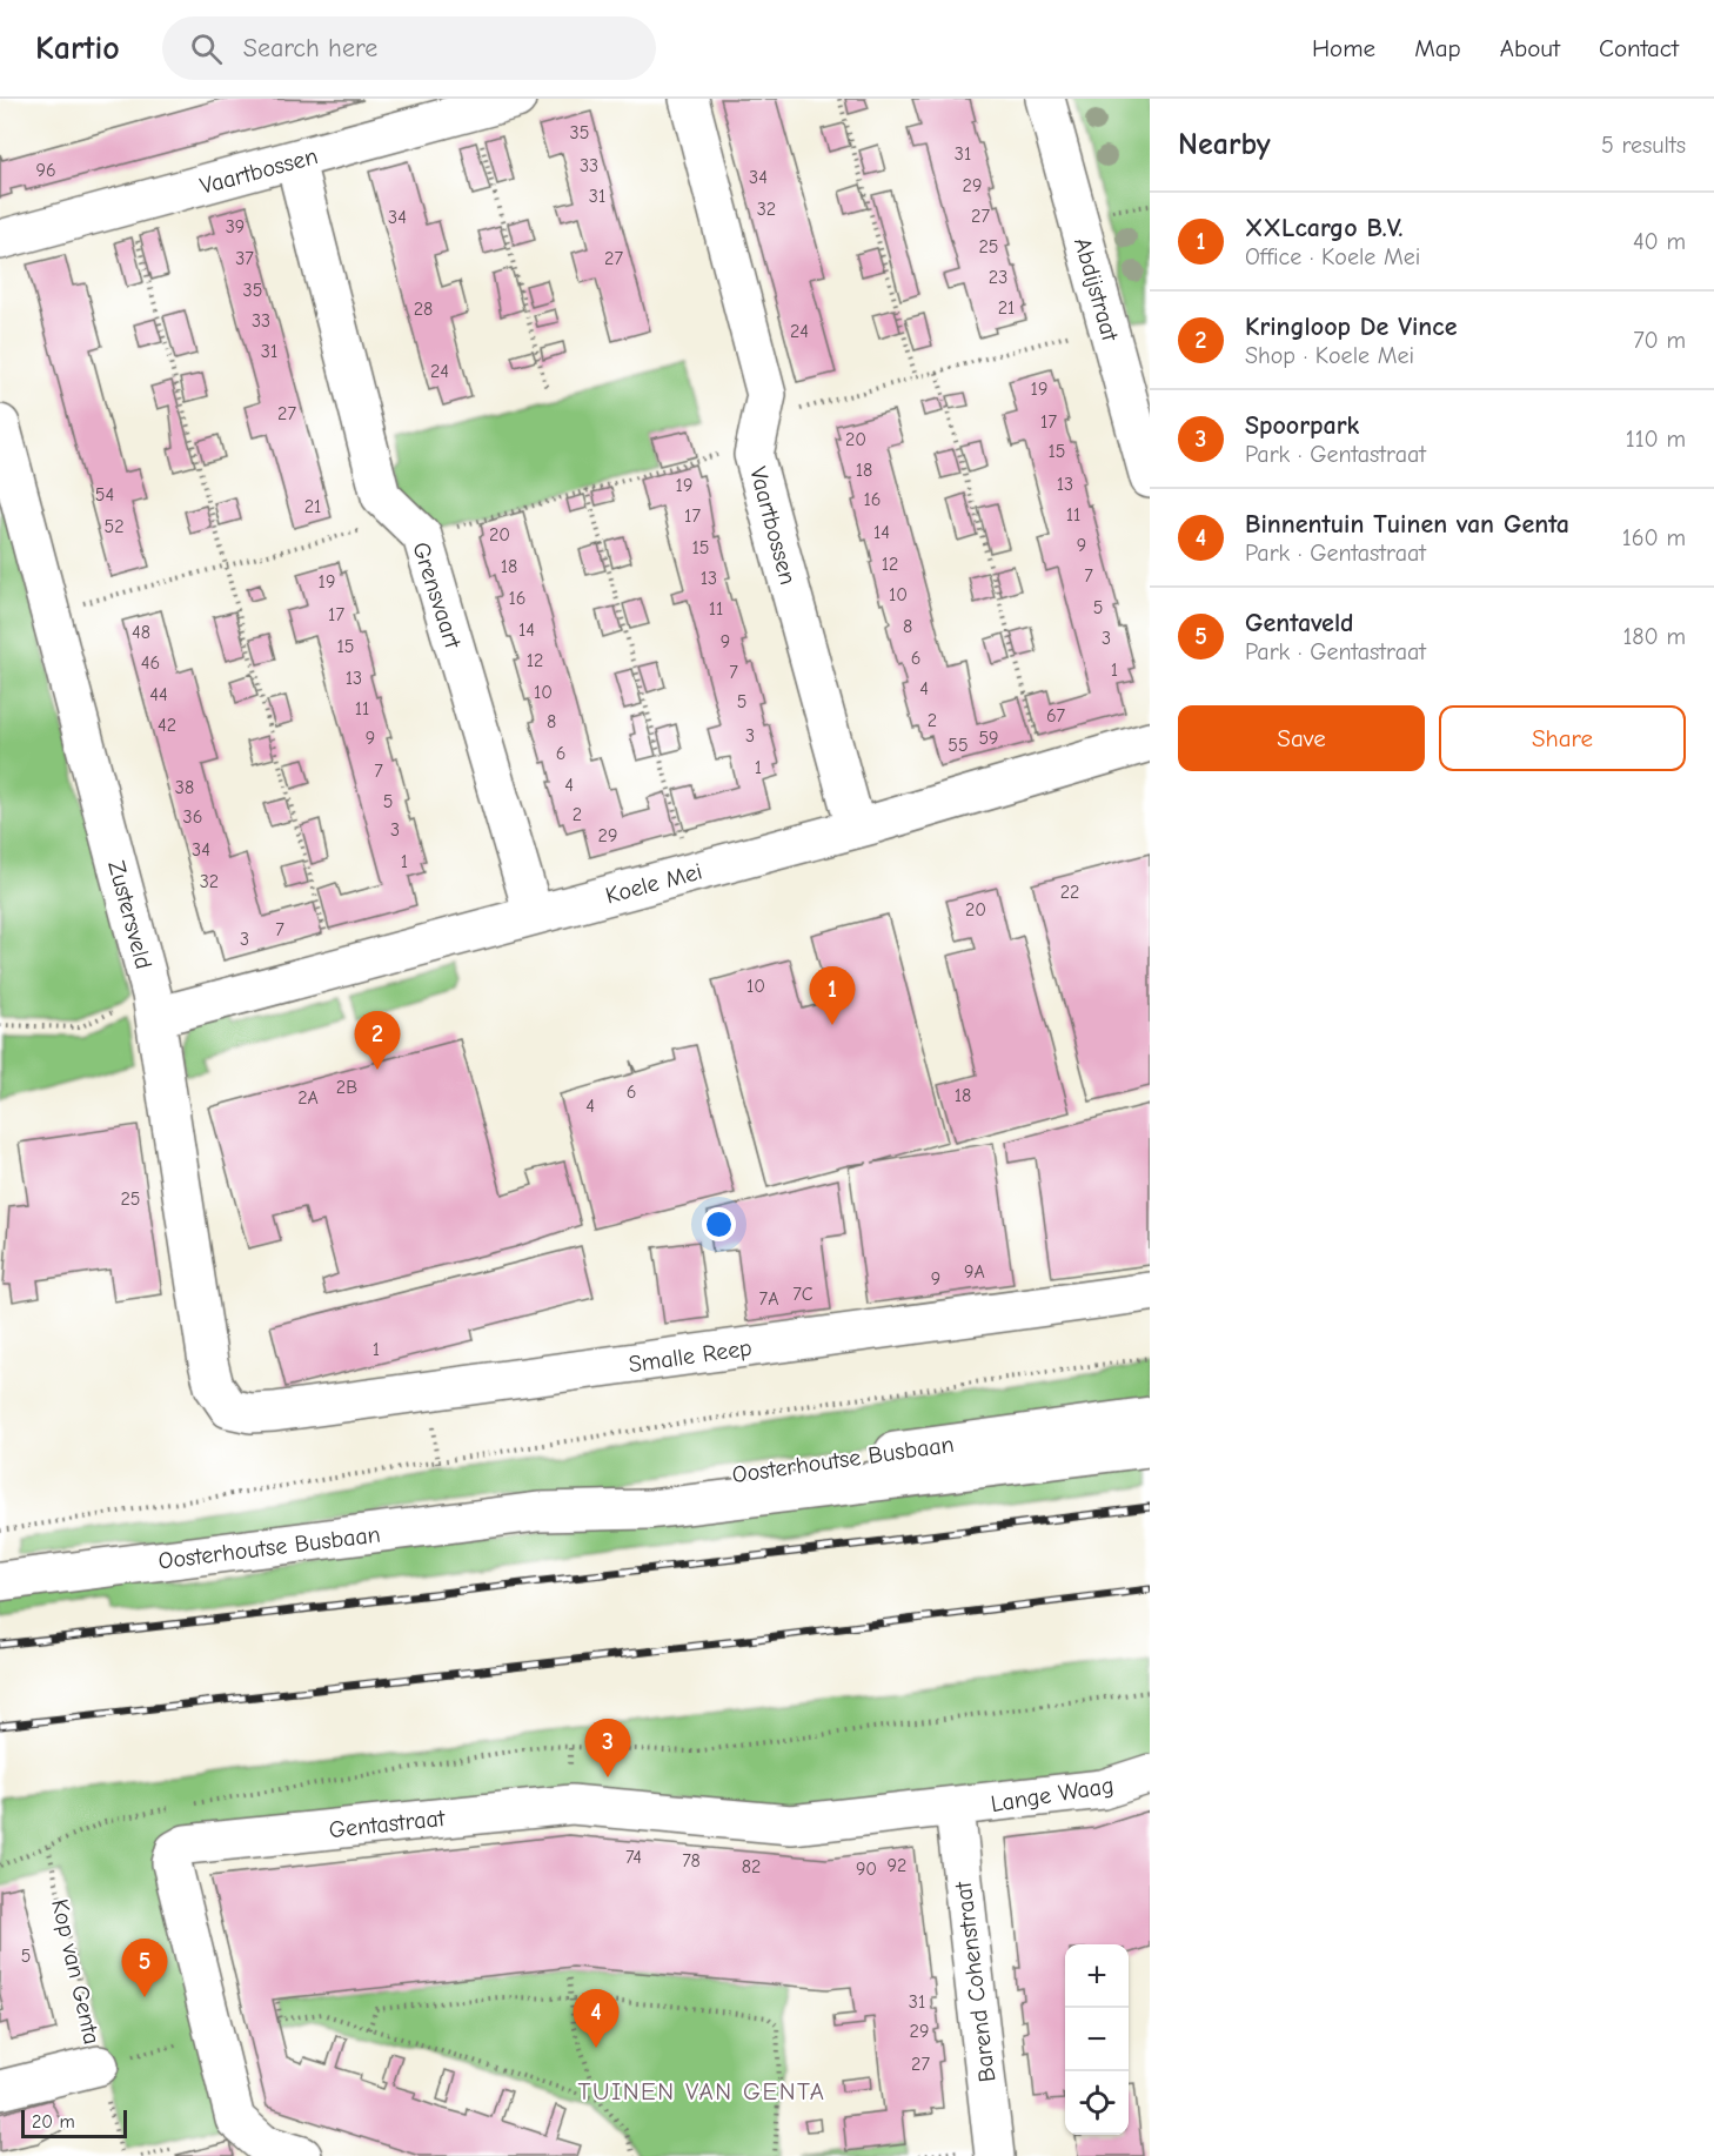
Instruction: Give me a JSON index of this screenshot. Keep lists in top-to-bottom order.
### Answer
{
  "streets": {
    "street": [
      "Vaartbossen",
      "Abdijstraat",
      "Grensvaart",
      "Koele Mei",
      "Zustersveld",
      "Smalle Reep",
      "Oosterhoutse Busbaan",
      "Lange Waag",
      "Gentastraat",
      "Kop van Genta",
      "Barend Cohenstraat"
    ]
  },
  "crossings": [
    ["Vaartbossen", "Grensvaart"],
    ["Vaartbossen", "Koele Mei"],
    ["Grensvaart", "Koele Mei"],
    ["Koele Mei", "Zustersveld"],
    ["Zustersveld", "Smalle Reep"],
    ["Lange Waag", "Gentastraat"],
    ["Lange Waag", "Barend Cohenstraat"],
    ["Gentastraat", "Barend Cohenstraat"]
  ],
  "districts": ["TUINEN VAN GENTA"],
  "house_numbers": [
    "35",
    "31",
    "33",
    "96",
    "34",
    "29",
    "31",
    "32",
    "27",
    "34",
    "39",
    "25",
    "37",
    "27",
    "23",
    "35",
    "21",
    "28",
    "33",
    "24",
    "31",
    "24",
    "19",
    "27",
    "17",
    "20",
    "15",
    "18",
    "13",
    "19",
    "54",
    "16",
    "21",
    "11",
    "17",
    "52",
    "14",
    "20",
    "9",
    "15",
    "12",
    "18",
    "7",
    "13",
    "19",
    "10",
    "16",
    "5",
    "11",
    "17",
    "8",
    "14",
    "48",
    "3",
    "9",
    "15",
    "6",
    "12",
    "46",
    "1",
    "7",
    "13",
    "4",
    "10",
    "44",
    "5",
    "11",
    "67",
    "2",
    "8",
    "42",
    "3",
    "9",
    "59",
    "55",
    "6",
    "1",
    "7",
    "4",
    "38",
    "5",
    "2",
    "36",
    "3",
    "29",
    "34",
    "1",
    "32",
    "22",
    "20",
    "7",
    "3",
    "10",
    "2B",
    "6",
    "18",
    "2A",
    "4",
    "25",
    "9A",
    "9",
    "7C",
    "7A",
    "1",
    "74",
    "78",
    "92",
    "82",
    "90",
    "5",
    "31",
    "29",
    "27"
  ],
  "scale_bar": "20 m",
  "page": {
    "header": "Kartio",
    "search": "Search here",
    "nav": [
      "Home",
      "Map",
      "About",
      "Contact"
    ],
    "heading": ["Nearby", "5 results"],
    "list": [
      {
        "mark": "1",
        "name": "XXLcargo B.V.",
        "note": "Office · Koele Mei",
        "value": "40 m"
      },
      {
        "mark": "2",
        "name": "Kringloop De Vince",
        "note": "Shop · Koele Mei",
        "value": "70 m"
      },
      {
        "mark": "3",
        "name": "Spoorpark",
        "note": "Park · Gentastraat",
        "value": "110 m"
      },
      {
        "mark": "4",
        "name": "Binnentuin Tuinen van Genta",
        "note": "Park · Gentastraat",
        "value": "160 m"
      },
      {
        "mark": "5",
        "name": "Gentaveld",
        "note": "Park · Gentastraat",
        "value": "180 m"
      }
    ],
    "buttons": ["Save", "Share"],
    "pins": [
      "1",
      "2",
      "3",
      "5",
      "4"
    ],
    "map_buttons": ["+", "−"],
    "scale": "20 m"
  }
}
